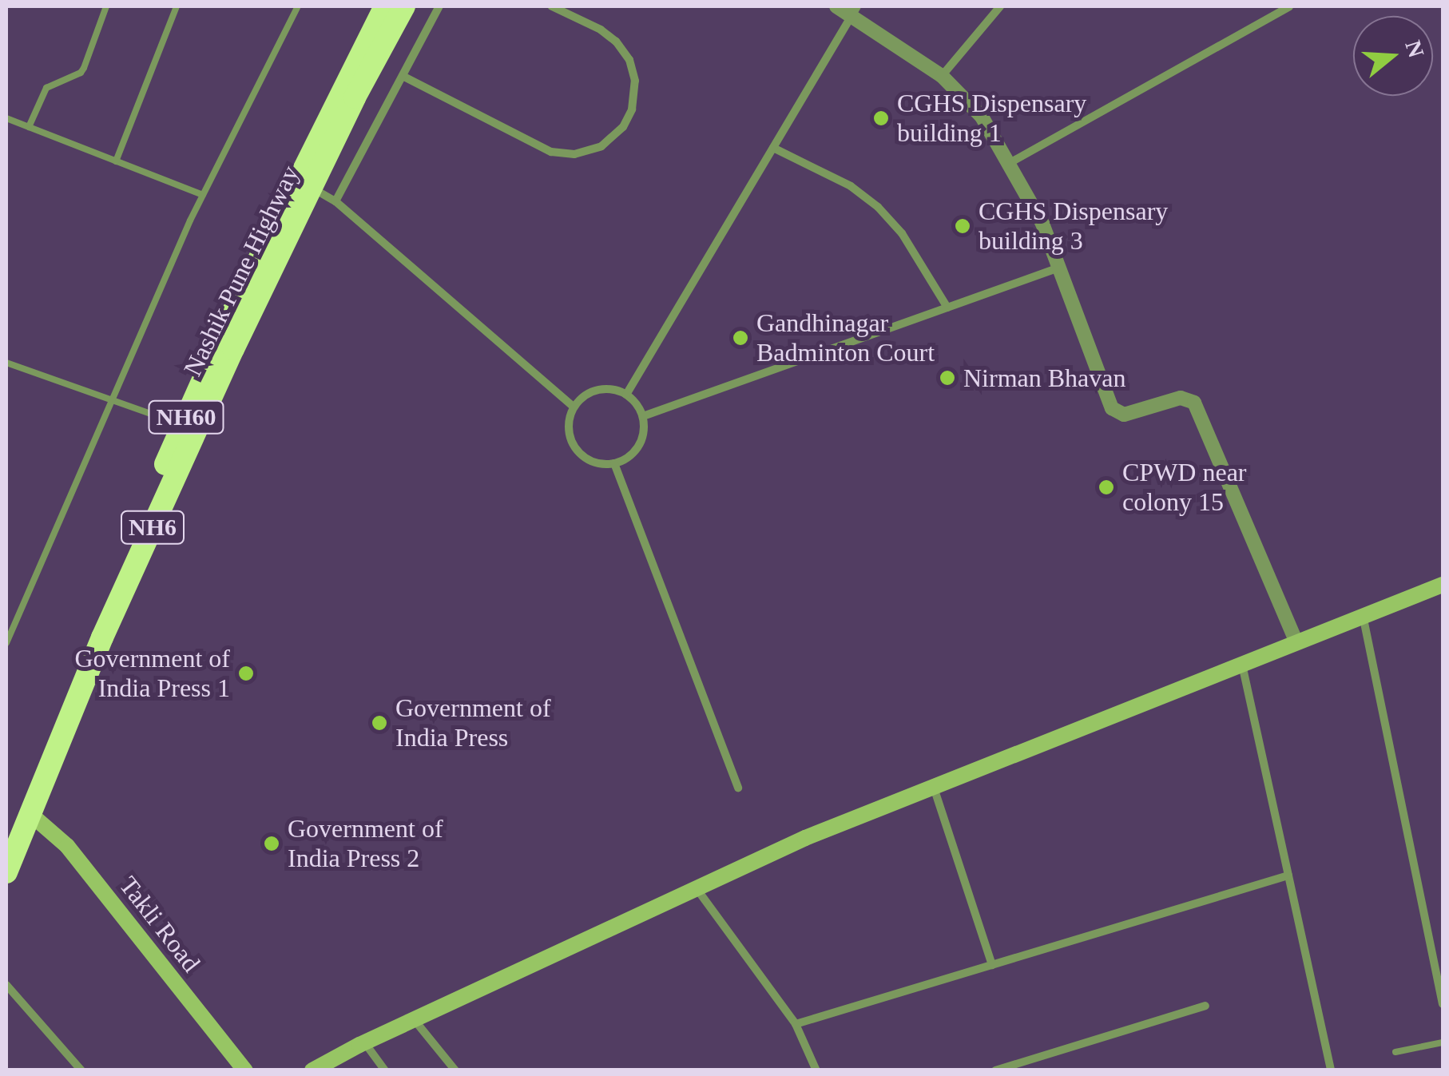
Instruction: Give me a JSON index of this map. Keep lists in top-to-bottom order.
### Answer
{
  "streets": {
    "highway": ["Nashik Pune Highway", "NH60", "NH6"],
    "main road": ["Takli Road"]
  },
  "crossings": [
    ["Nashik Pune Highway", "Takli Road"]
  ],
  "places": [
    "CGHS Dispensary building 1",
    "CGHS Dispensary building 3",
    "Gandhinagar Badminton Court",
    "Nirman Bhavan",
    "CPWD near colony 15",
    "Government of India Press 1",
    "Government of India Press",
    "Government of India Press 2"
  ],
  "north": "right"
}
